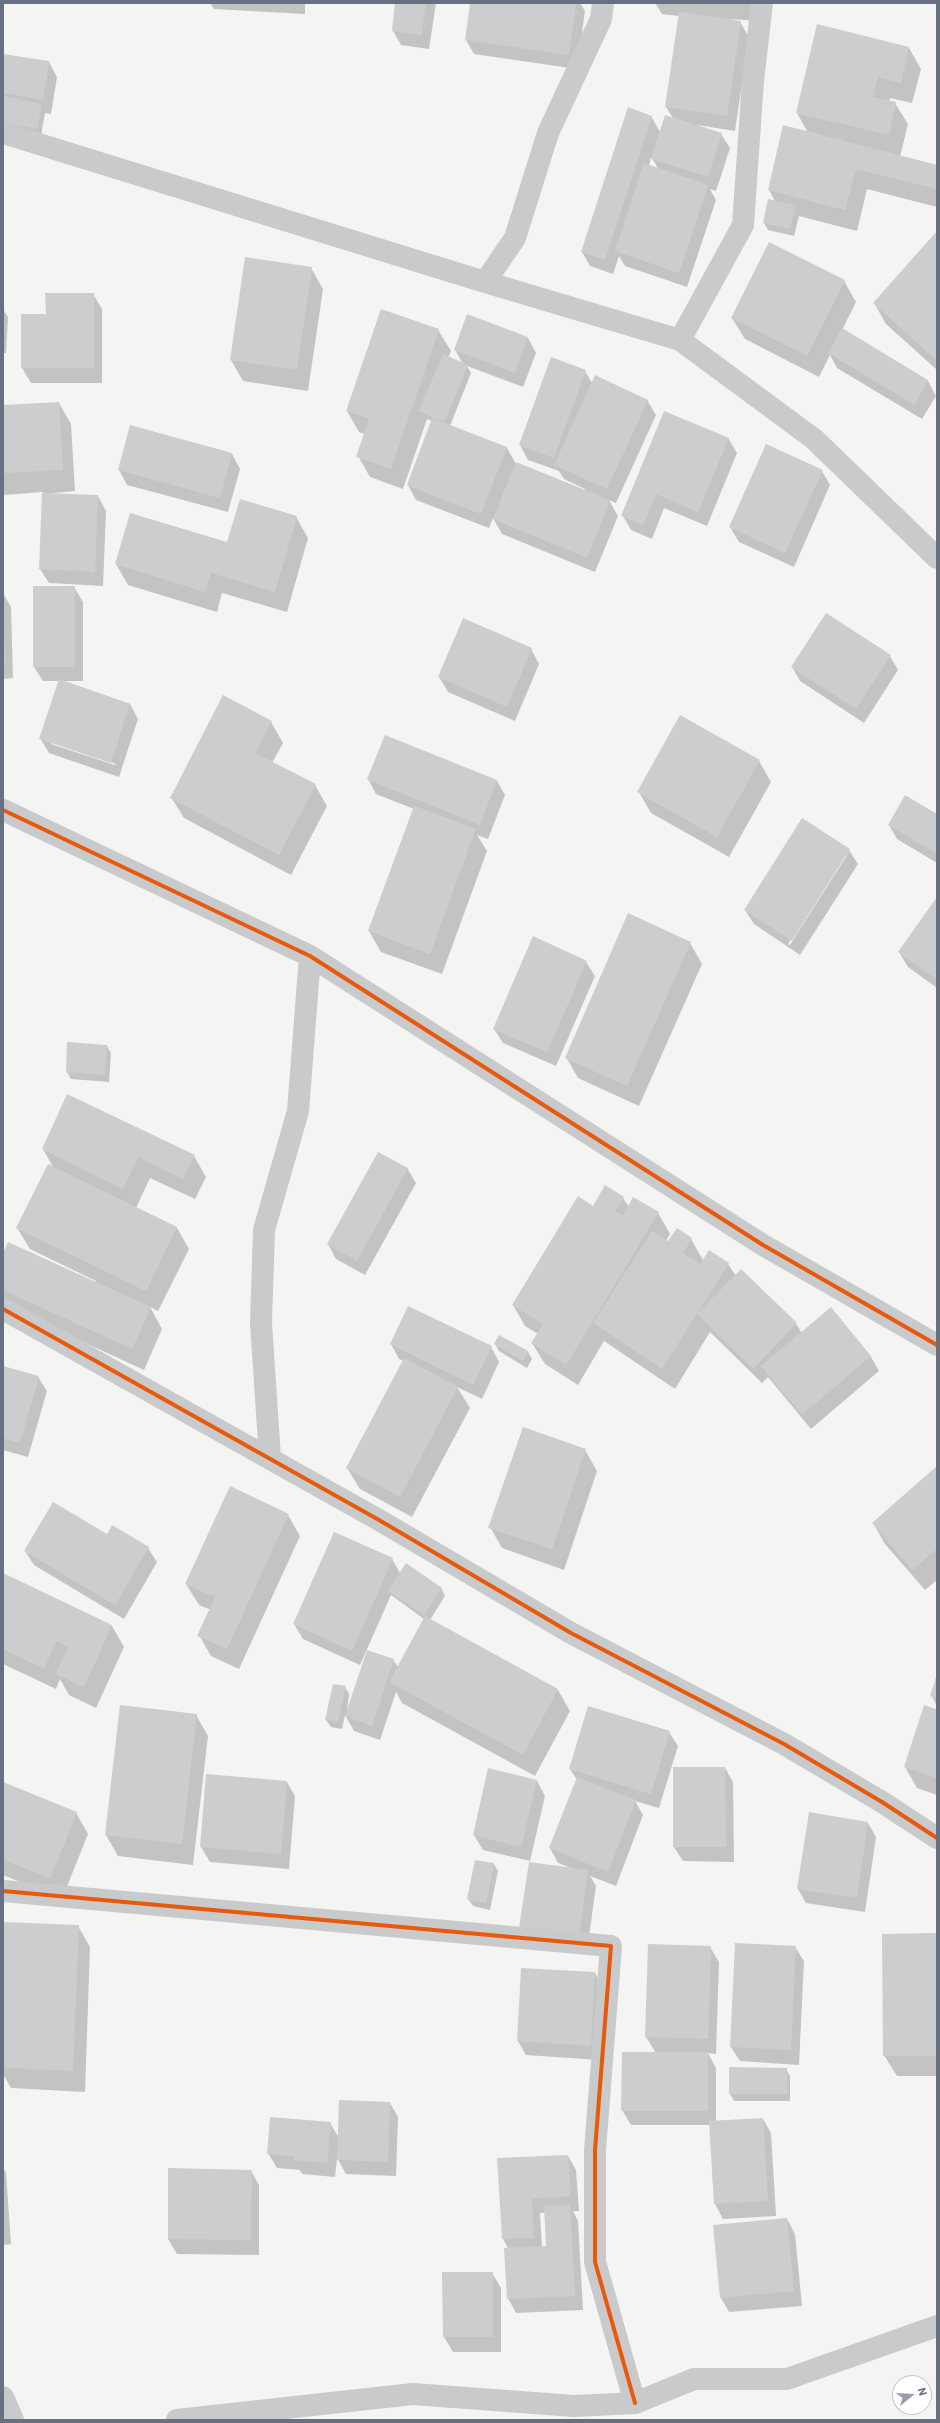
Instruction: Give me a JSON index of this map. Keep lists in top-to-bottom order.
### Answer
{
  "north": "right"
}
